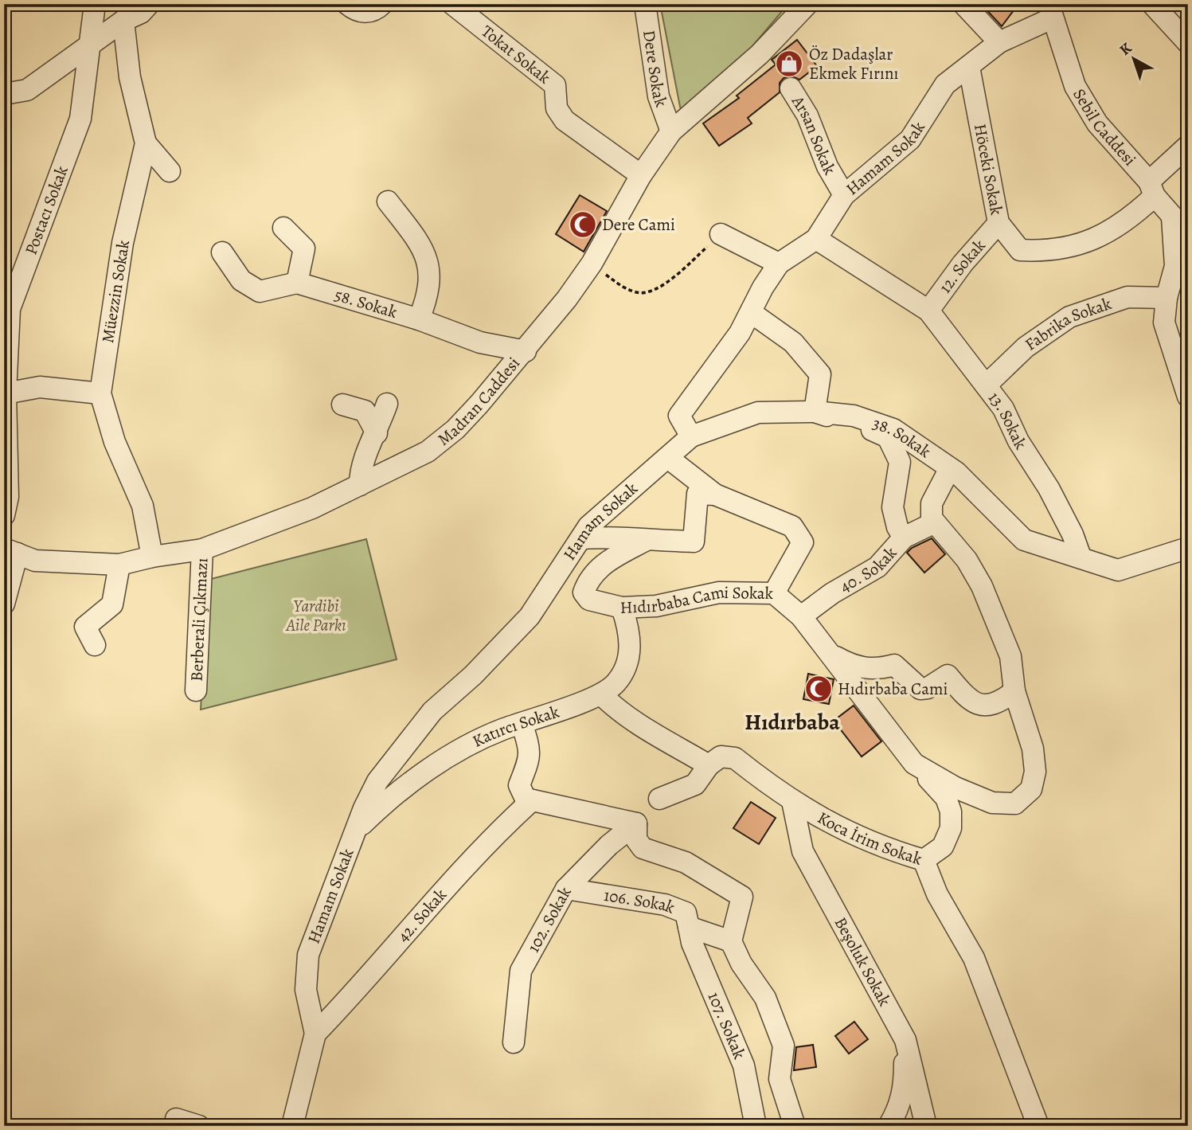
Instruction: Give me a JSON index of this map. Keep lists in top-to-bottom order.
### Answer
{
  "streets": {
    "street": [
      "Tokat Sokak",
      "Dere Sokak",
      "Sebil Caddesi",
      "Arsan Sokak",
      "Hamam Sokak",
      "Höceki Sokak",
      "Postacı Sokak",
      "12. Sokak",
      "Müezzin Sokak",
      "58. Sokak",
      "Fabrika Sokak",
      "Madran Caddesi",
      "13. Sokak",
      "38. Sokak",
      "40. Sokak",
      "Hıdırbaba Cami Sokak",
      "Berberali Çıkmazı",
      "Katırcı Sokak",
      "Koca İrim Sokak",
      "106. Sokak",
      "42. Sokak",
      "102. Sokak",
      "Beşoluk Sokak",
      "107. Sokak"
    ]
  },
  "crossings": [
    ["Tokat Sokak", "Madran Caddesi"],
    ["Dere Sokak", "Madran Caddesi"],
    ["Sebil Caddesi", "Hamam Sokak"],
    ["Sebil Caddesi", "Höceki Sokak"],
    ["Arsan Sokak", "Hamam Sokak"],
    ["Hamam Sokak", "Höceki Sokak"],
    ["Hamam Sokak", "13. Sokak"],
    ["Hamam Sokak", "38. Sokak"],
    ["Hamam Sokak", "Katırcı Sokak"],
    ["Hamam Sokak", "42. Sokak"],
    ["Höceki Sokak", "12. Sokak"],
    ["12. Sokak", "13. Sokak"],
    ["Müezzin Sokak", "Madran Caddesi"],
    ["58. Sokak", "Madran Caddesi"],
    ["Fabrika Sokak", "13. Sokak"],
    ["Madran Caddesi", "Berberali Çıkmazı"],
    ["13. Sokak", "38. Sokak"],
    ["40. Sokak", "Hıdırbaba Cami Sokak"],
    ["Hıdırbaba Cami Sokak", "Katırcı Sokak"],
    ["Koca İrim Sokak", "Beşoluk Sokak"],
    ["106. Sokak", "102. Sokak"],
    ["106. Sokak", "107. Sokak"]
  ],
  "districts": ["Hıdırbaba"],
  "parks": ["Yardibi Aile Parkı"],
  "places": {
    "shop": ["Öz Dadaşlar Ekmek Fırını"],
    "mosque": ["Dere Cami", "Hıdırbaba Cami"]
  },
  "north": "top left"
}
